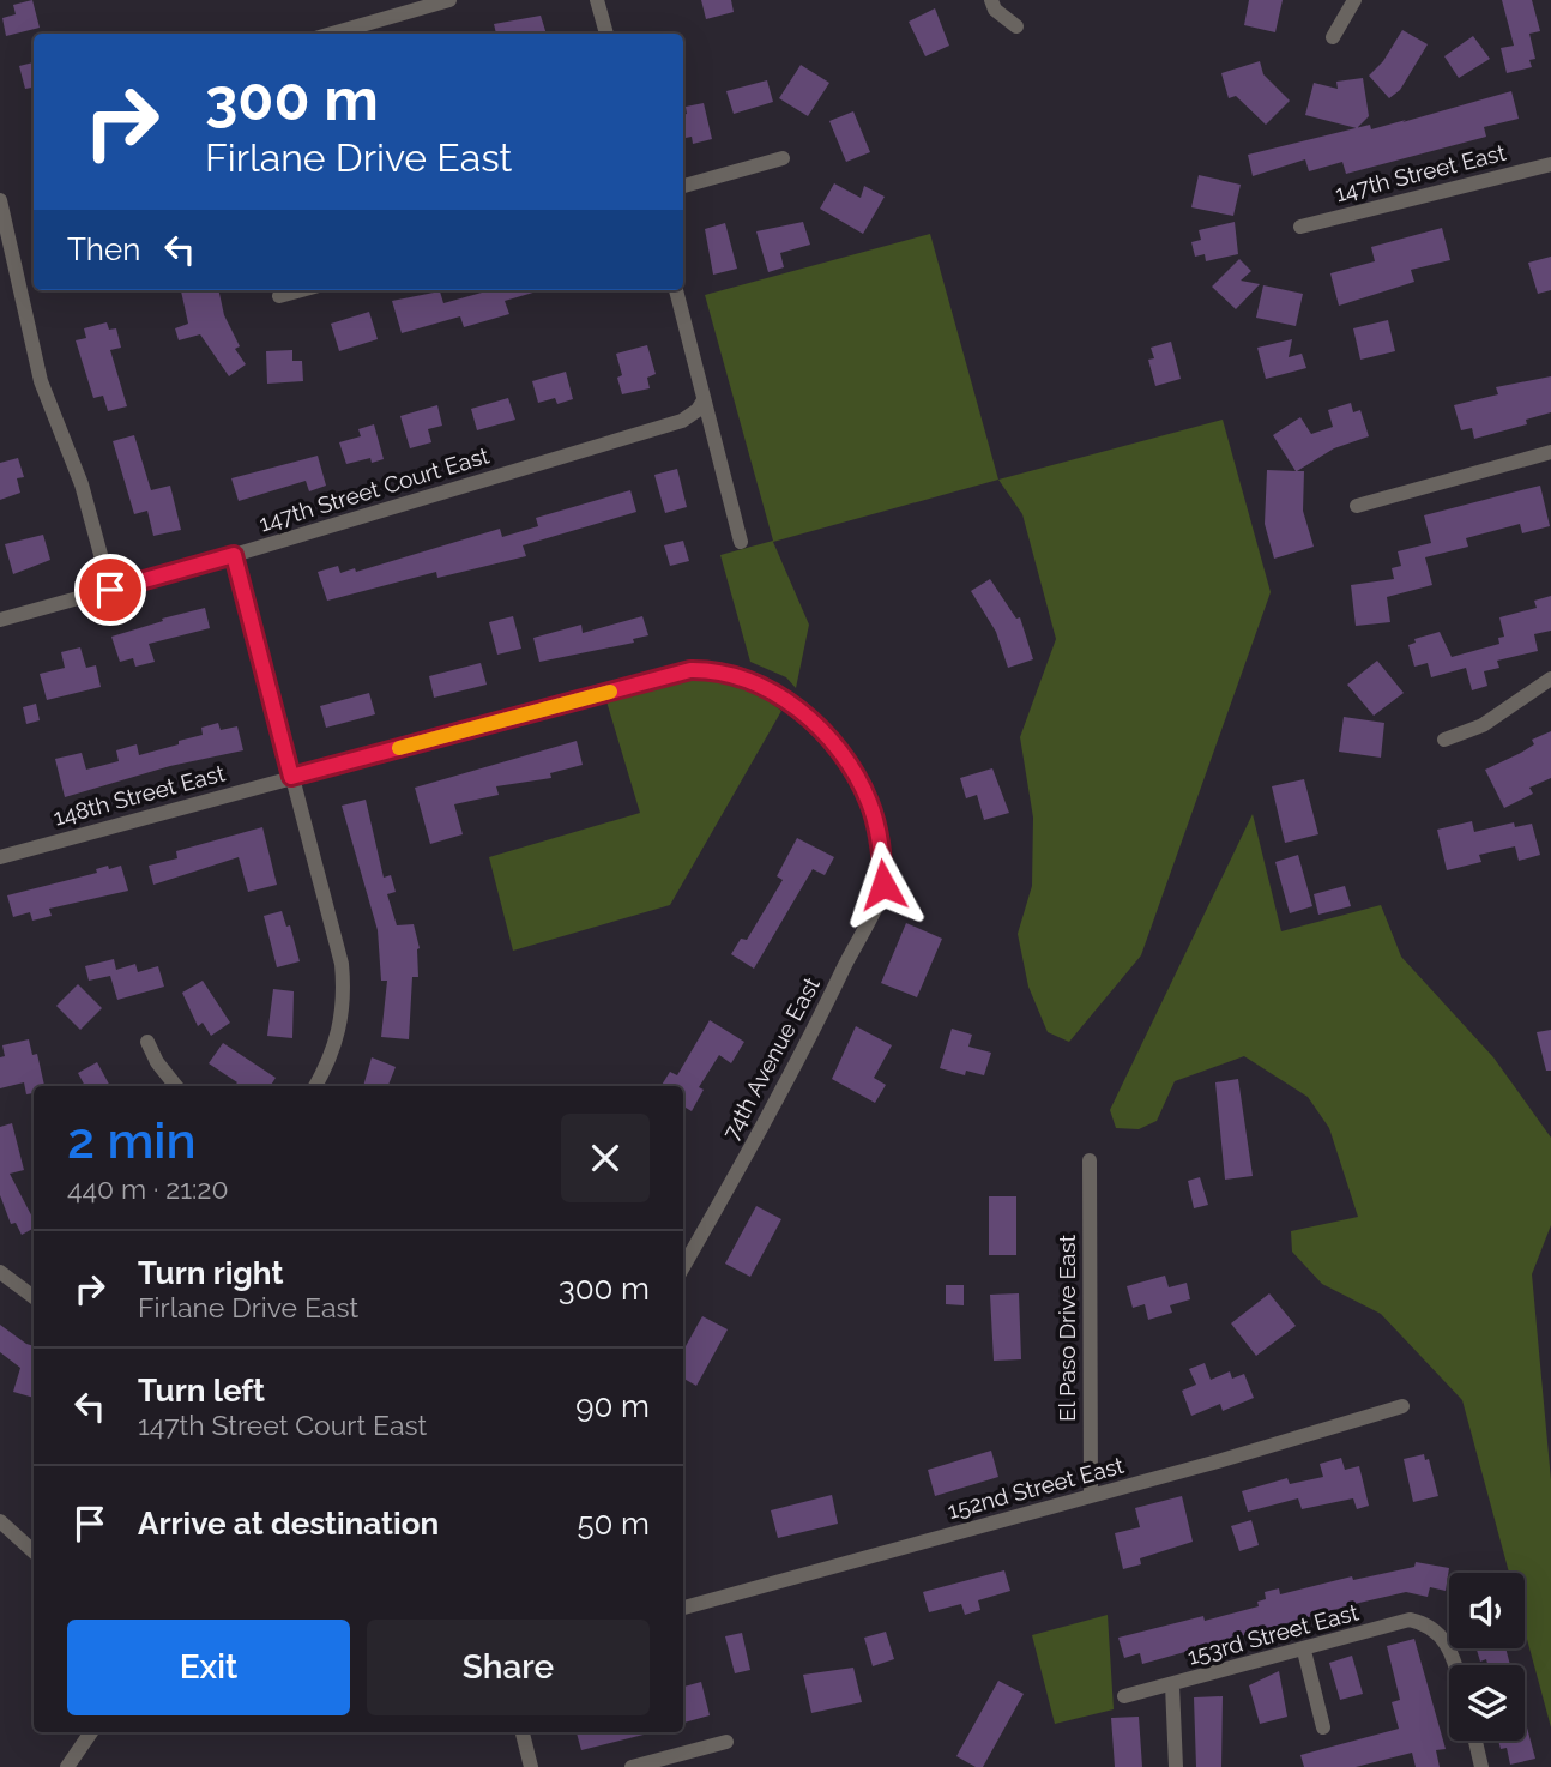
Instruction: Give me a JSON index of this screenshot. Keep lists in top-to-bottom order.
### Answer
{
  "streets": {
    "street": [
      "147th Street East",
      "147th Street Court East",
      "148th Street East",
      "74th Avenue East",
      "El Paso Drive East",
      "152nd Street East",
      "153rd Street East"
    ]
  },
  "crossings": [
    ["148th Street East", "74th Avenue East"],
    ["El Paso Drive East", "152nd Street East"]
  ],
  "page": {
    "turn": ["300 m", "Firlane Drive East"],
    "then": "Then",
    "heading": ["2 min", "440 m · 21:20"],
    "list": [
      {
        "name": "Turn right",
        "note": "Firlane Drive East",
        "value": "300 m"
      },
      {
        "name": "Turn left",
        "note": "147th Street Court East",
        "value": "90 m"
      },
      {
        "name": "Arrive at destination",
        "value": "50 m"
      }
    ],
    "buttons": ["Exit", "Share"]
  }
}
